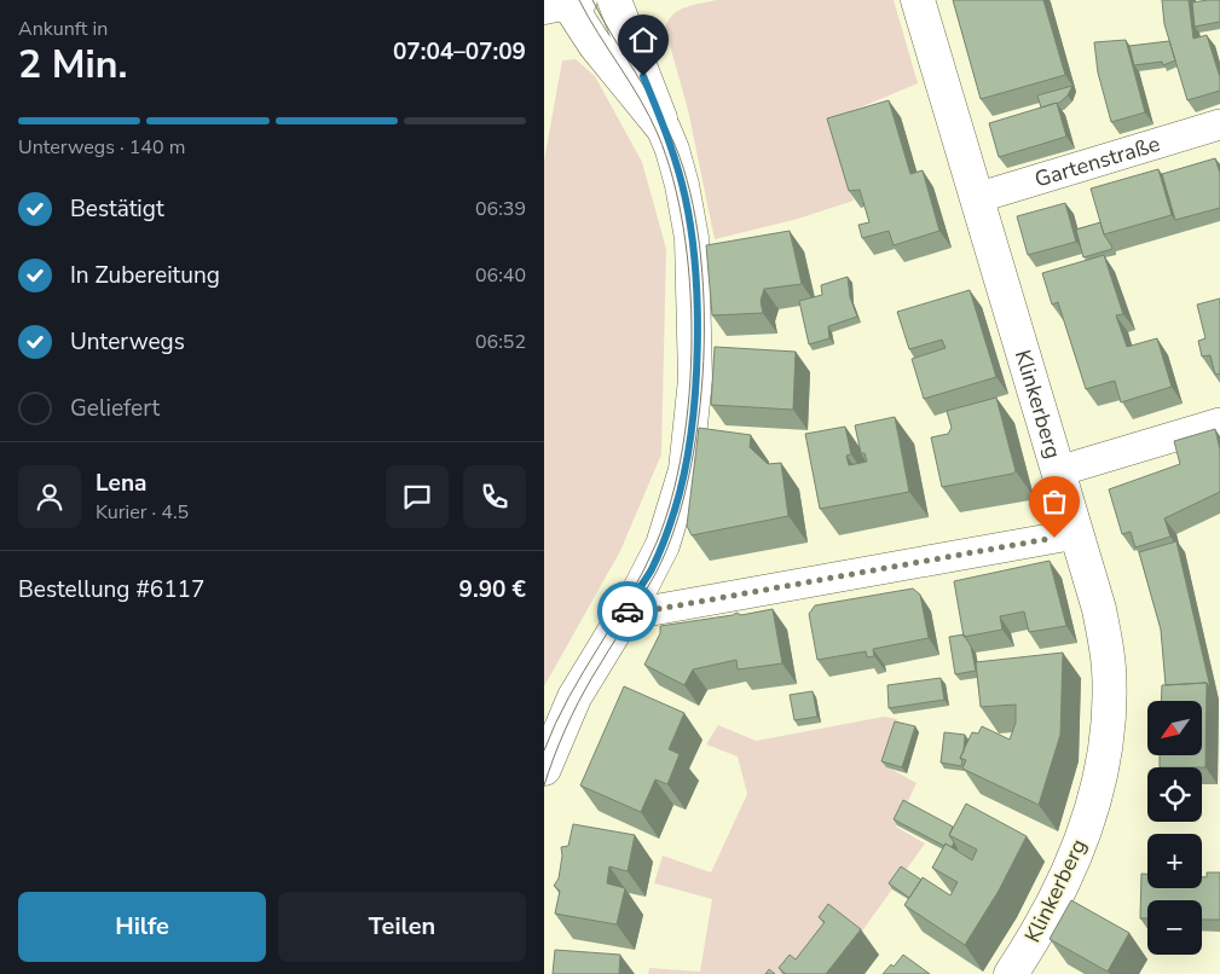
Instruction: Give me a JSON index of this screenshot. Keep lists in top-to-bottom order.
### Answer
{
  "streets": {
    "main road": ["Klinkerberg"],
    "street": ["Gartenstraße"]
  },
  "crossings": [
    ["Gartenstraße", "Klinkerberg"]
  ],
  "north": "bottom left",
  "page": {
    "heading": ["2 Min.", "Ankunft in", "07:04–07:09"],
    "panel": [
      "Lena",
      "Kurier · 4.5",
      "Bestellung #6117",
      "9.90 €"
    ],
    "bar": "Unterwegs · 140 m",
    "list": [
      ["Bestätigt", "06:39"],
      ["In Zubereitung", "06:40"],
      ["Unterwegs", "06:52"],
      "Geliefert"
    ],
    "map_buttons": ["+", "−"],
    "buttons": ["Hilfe", "Teilen"]
  }
}
